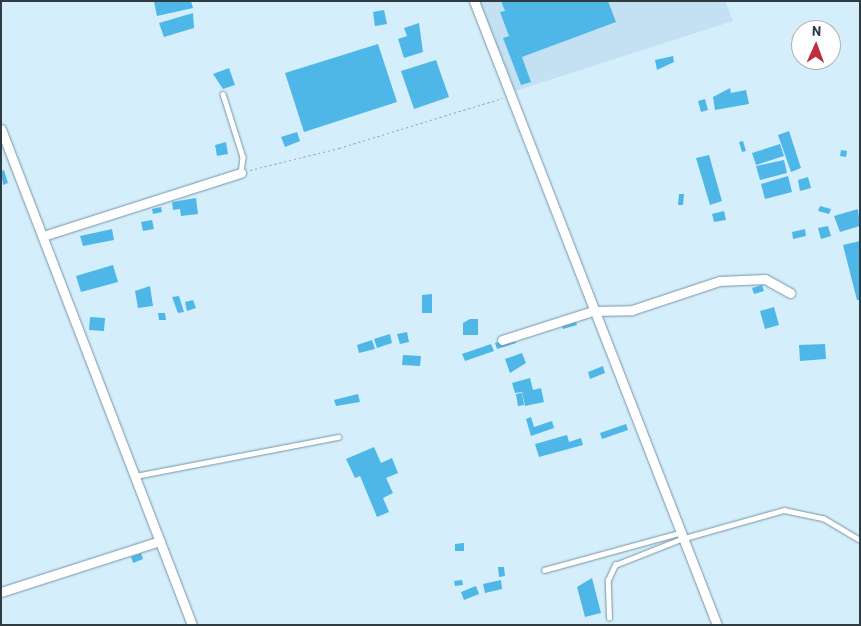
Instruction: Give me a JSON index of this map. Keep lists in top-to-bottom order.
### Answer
{
  "north": "top"
}
